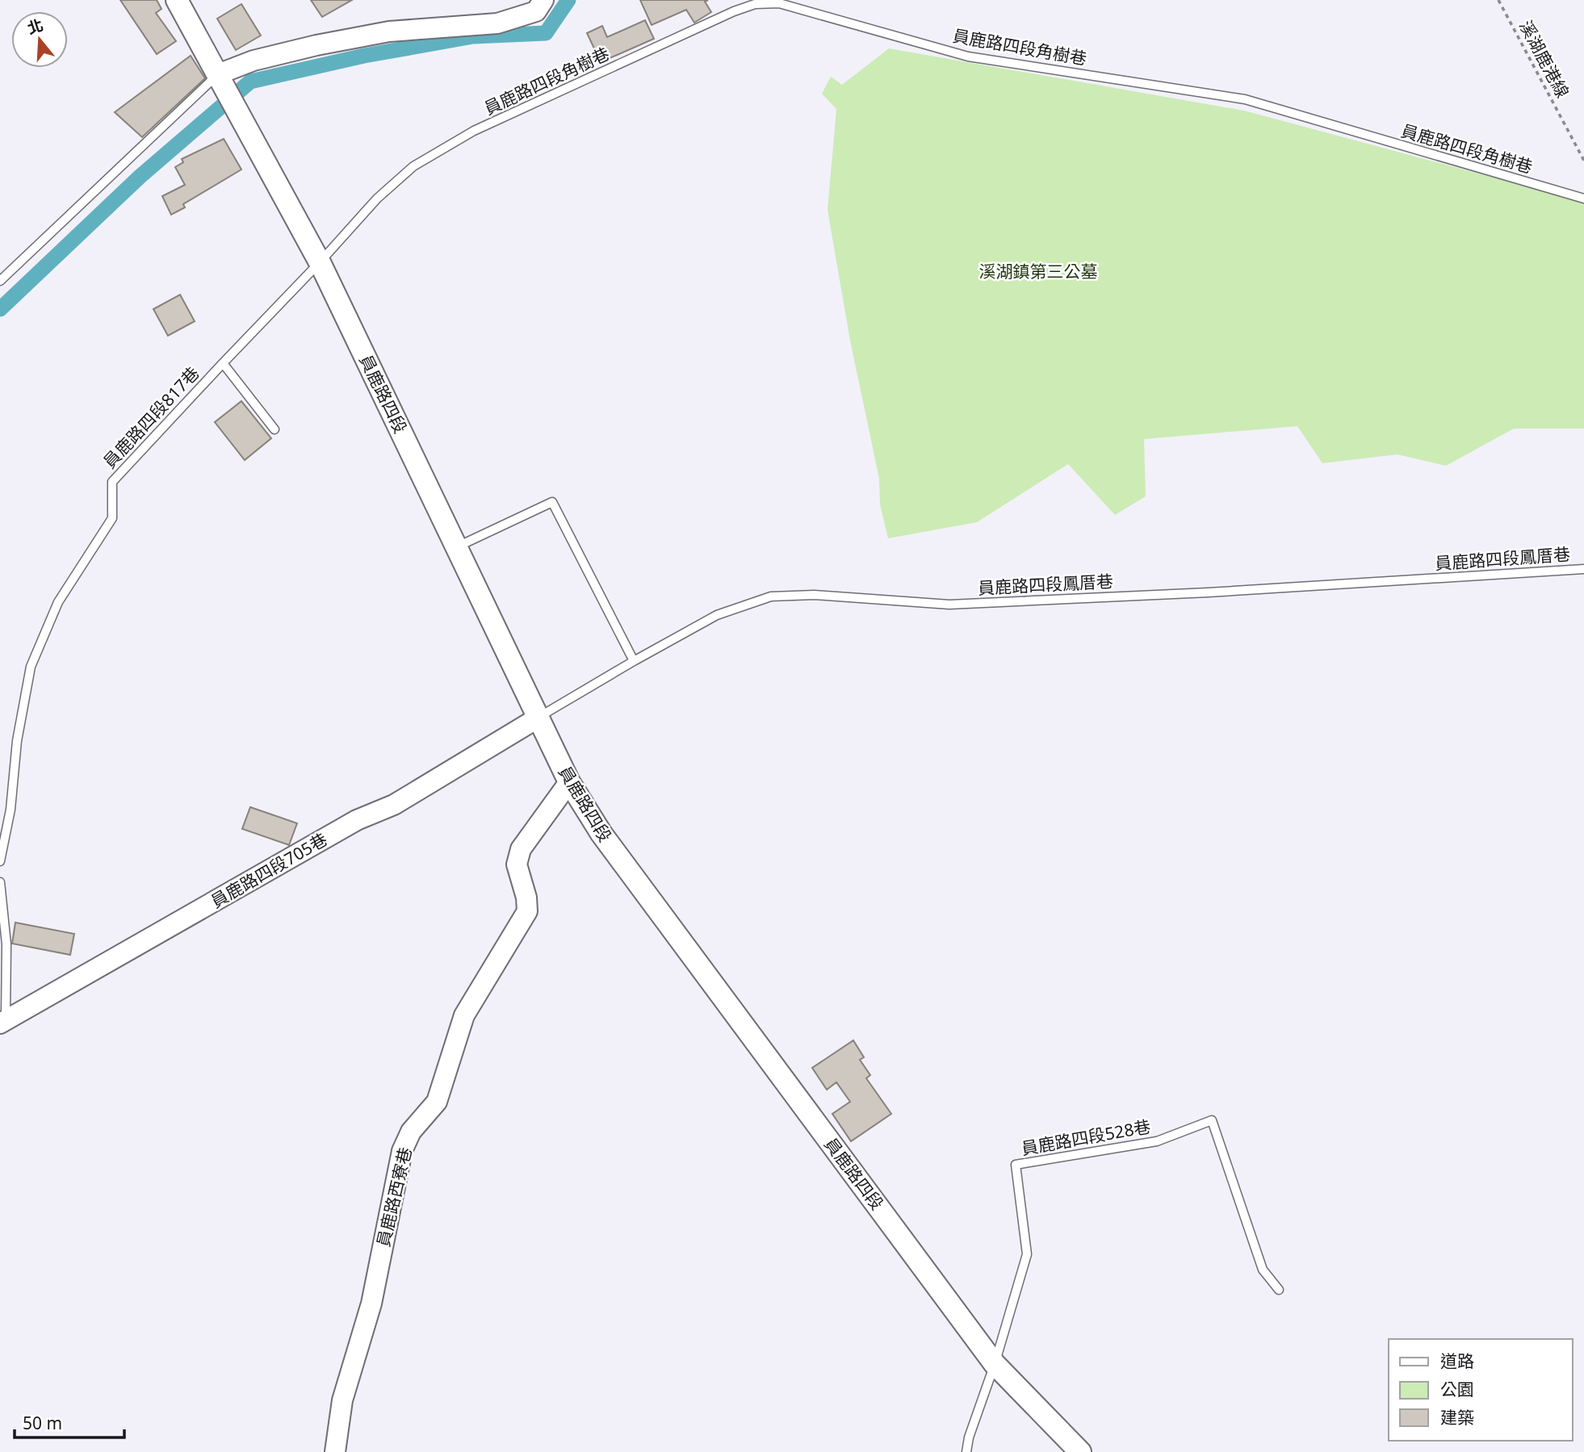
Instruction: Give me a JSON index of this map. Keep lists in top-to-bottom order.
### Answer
{
  "streets": {
    "main road": ["員鹿路四段"],
    "street": ["員鹿路四段705巷", "員鹿路西寮巷"],
    "lane": [
      "員鹿路四段角樹巷",
      "員鹿路四段817巷",
      "員鹿路四段鳳厝巷",
      "員鹿路四段528巷"
    ],
    "path": ["溪湖鹿港線"]
  },
  "crossings": [
    ["員鹿路四段角樹巷", "員鹿路四段"],
    ["員鹿路四段角樹巷", "員鹿路四段817巷"],
    ["員鹿路四段", "員鹿路四段鳳厝巷"],
    ["員鹿路四段", "員鹿路四段705巷"],
    ["員鹿路四段", "員鹿路四段528巷"],
    ["員鹿路四段", "員鹿路西寮巷"],
    ["員鹿路四段鳳厝巷", "員鹿路四段705巷"]
  ],
  "parks": ["溪湖鎮第三公墓"],
  "legend": ["道路", "公園", "建築"],
  "scale_bar": "50 m",
  "north": "top"
}
